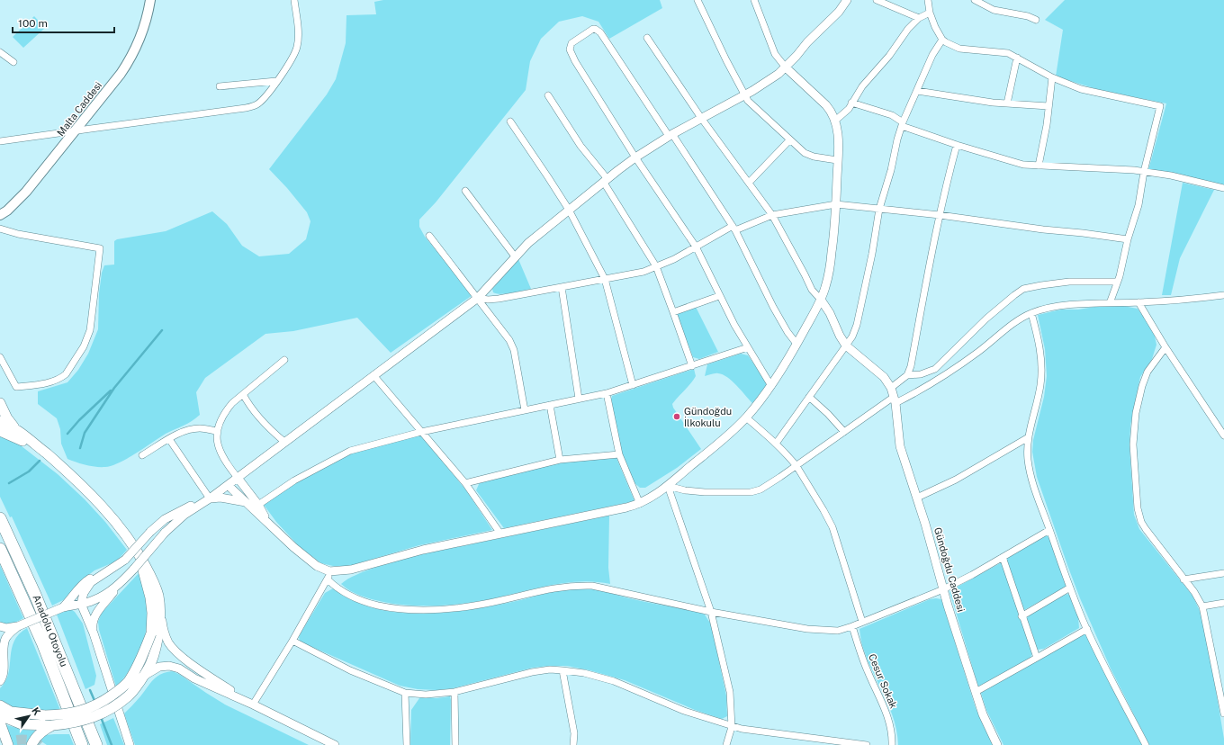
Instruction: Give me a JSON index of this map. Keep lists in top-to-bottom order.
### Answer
{
  "streets": {
    "highway": ["Anadolu Otoyolu"],
    "main road": ["Malta Caddesi"],
    "street": ["Gündoğdu Caddesi", "Cesur Sokak"]
  },
  "places": ["Gündoğdu İlkokulu"],
  "scale_bar": "100 m",
  "north": "top right"
}
